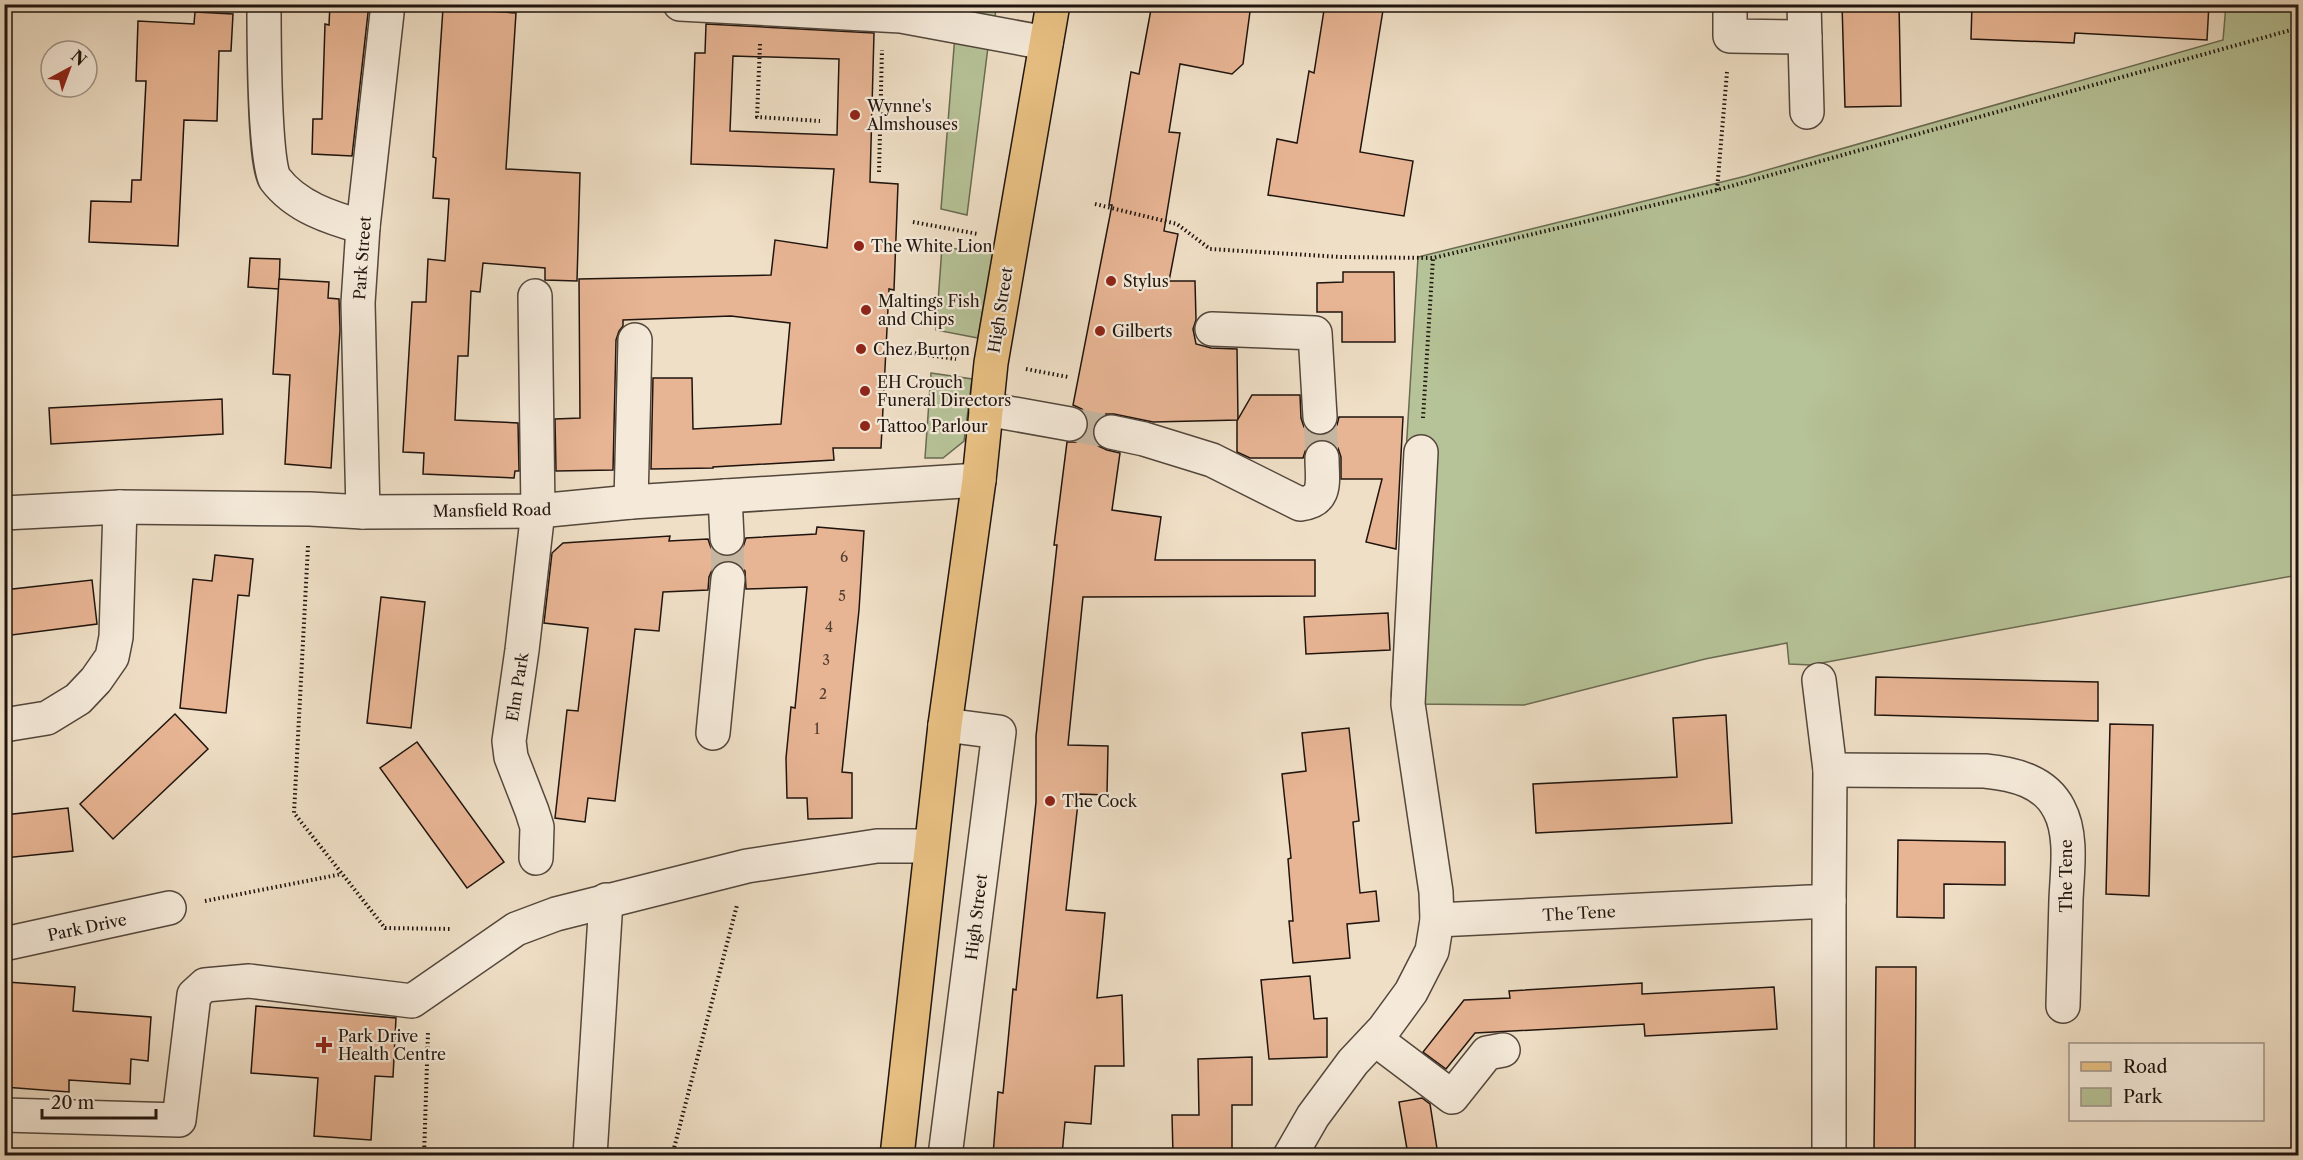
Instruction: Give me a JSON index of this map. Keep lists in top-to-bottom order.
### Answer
{
  "streets": {
    "main road": ["High Street"],
    "street": [
      "Park Street",
      "Mansfield Road",
      "Elm Park",
      "The Tene",
      "Park Drive"
    ]
  },
  "crossings": [
    ["Park Street", "Mansfield Road"],
    ["High Street", "Mansfield Road"],
    ["Mansfield Road", "Elm Park"]
  ],
  "places": {
    "other": [
      "Wynne's Almshouses",
      "The White Lion",
      "Stylus",
      "Maltings Fish and Chips",
      "Gilberts",
      "Chez Burton",
      "EH Crouch Funeral Directors",
      "Tattoo Parlour",
      "The Cock"
    ],
    "health": ["Park Drive Health Centre"]
  },
  "house_numbers": [
    "6",
    "5",
    "4",
    "3",
    "2",
    "1"
  ],
  "legend": ["Road", "Park"],
  "scale_bar": "20 m",
  "north": "top right"
}
